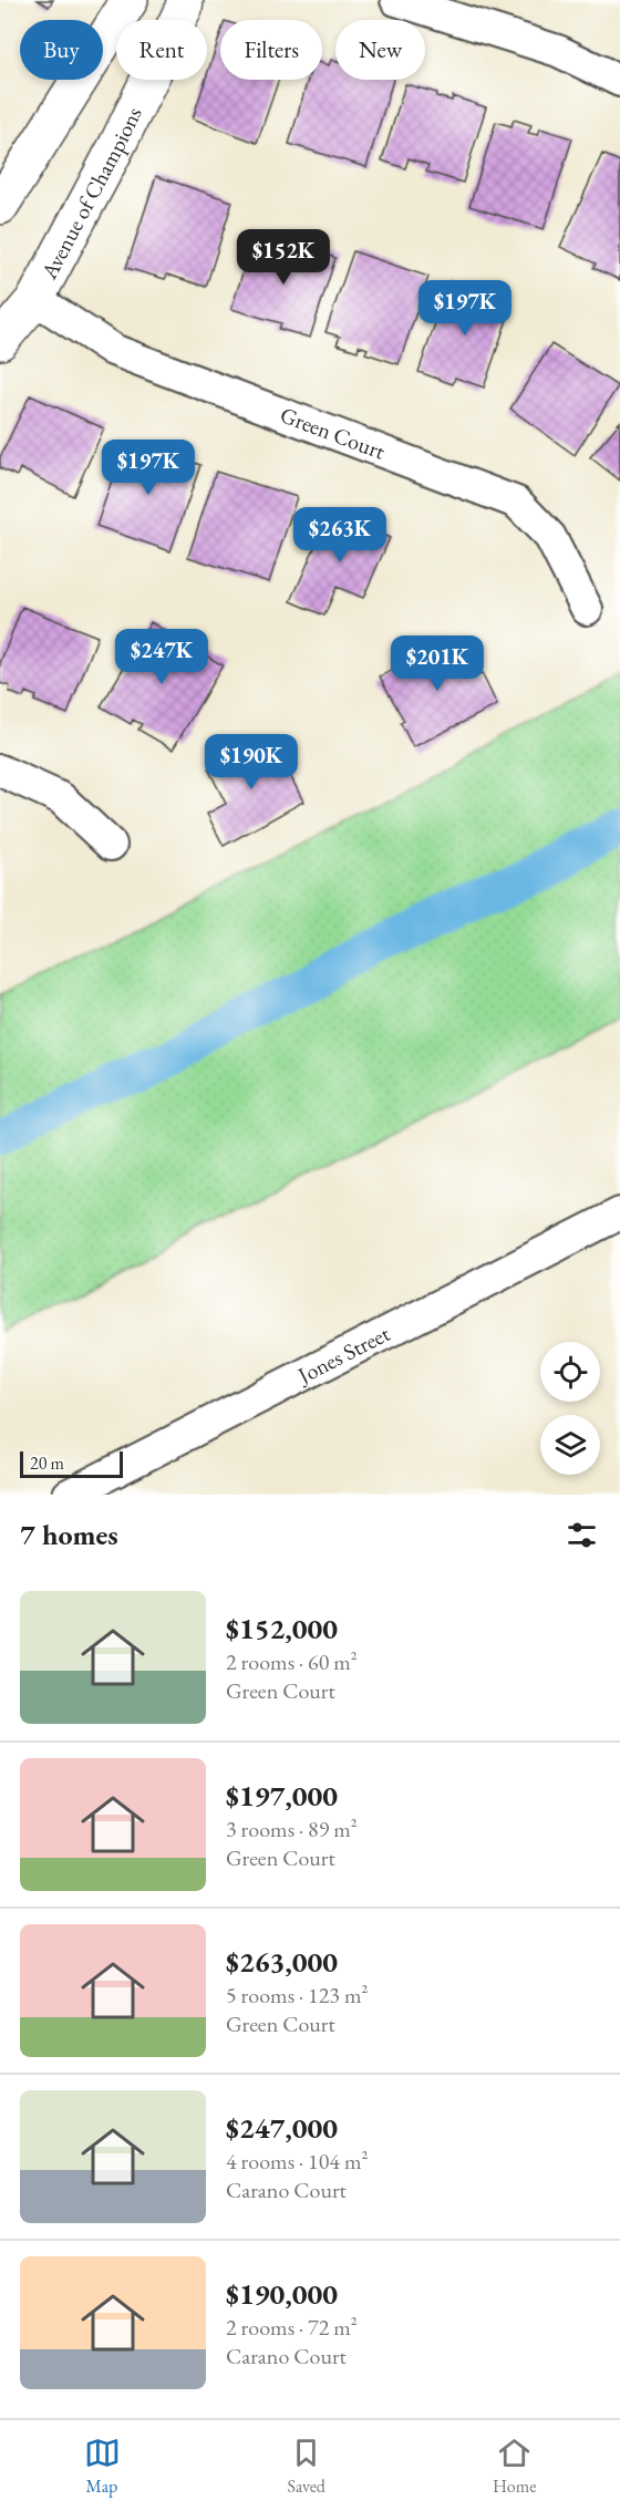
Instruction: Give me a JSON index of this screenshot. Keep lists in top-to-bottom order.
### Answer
{
  "streets": {
    "street": ["Avenue of Champions", "Green Court", "Jones Street"]
  },
  "crossings": [
    ["Avenue of Champions", "Green Court"]
  ],
  "scale_bar": "20 m",
  "page": {
    "chip": [
      "Buy",
      "Rent",
      "Filters",
      "New"
    ],
    "price": [
      "$152K",
      "$197K",
      "$197K",
      "$263K",
      "$247K",
      "$201K",
      "$190K"
    ],
    "scale": "20 m",
    "heading": "7 homes",
    "list": [
      {
        "name": "$152,000",
        "note": "2 rooms · 60 m² · Green Court"
      },
      {
        "name": "$197,000",
        "note": "3 rooms · 89 m² · Green Court"
      },
      {
        "name": "$263,000",
        "note": "5 rooms · 123 m² · Green Court"
      },
      {
        "name": "$247,000",
        "note": "4 rooms · 104 m² · Carano Court"
      },
      {
        "name": "$190,000",
        "note": "2 rooms · 72 m² · Carano Court"
      }
    ],
    "tabs": ["Map", "Saved", "Home"]
  }
}
